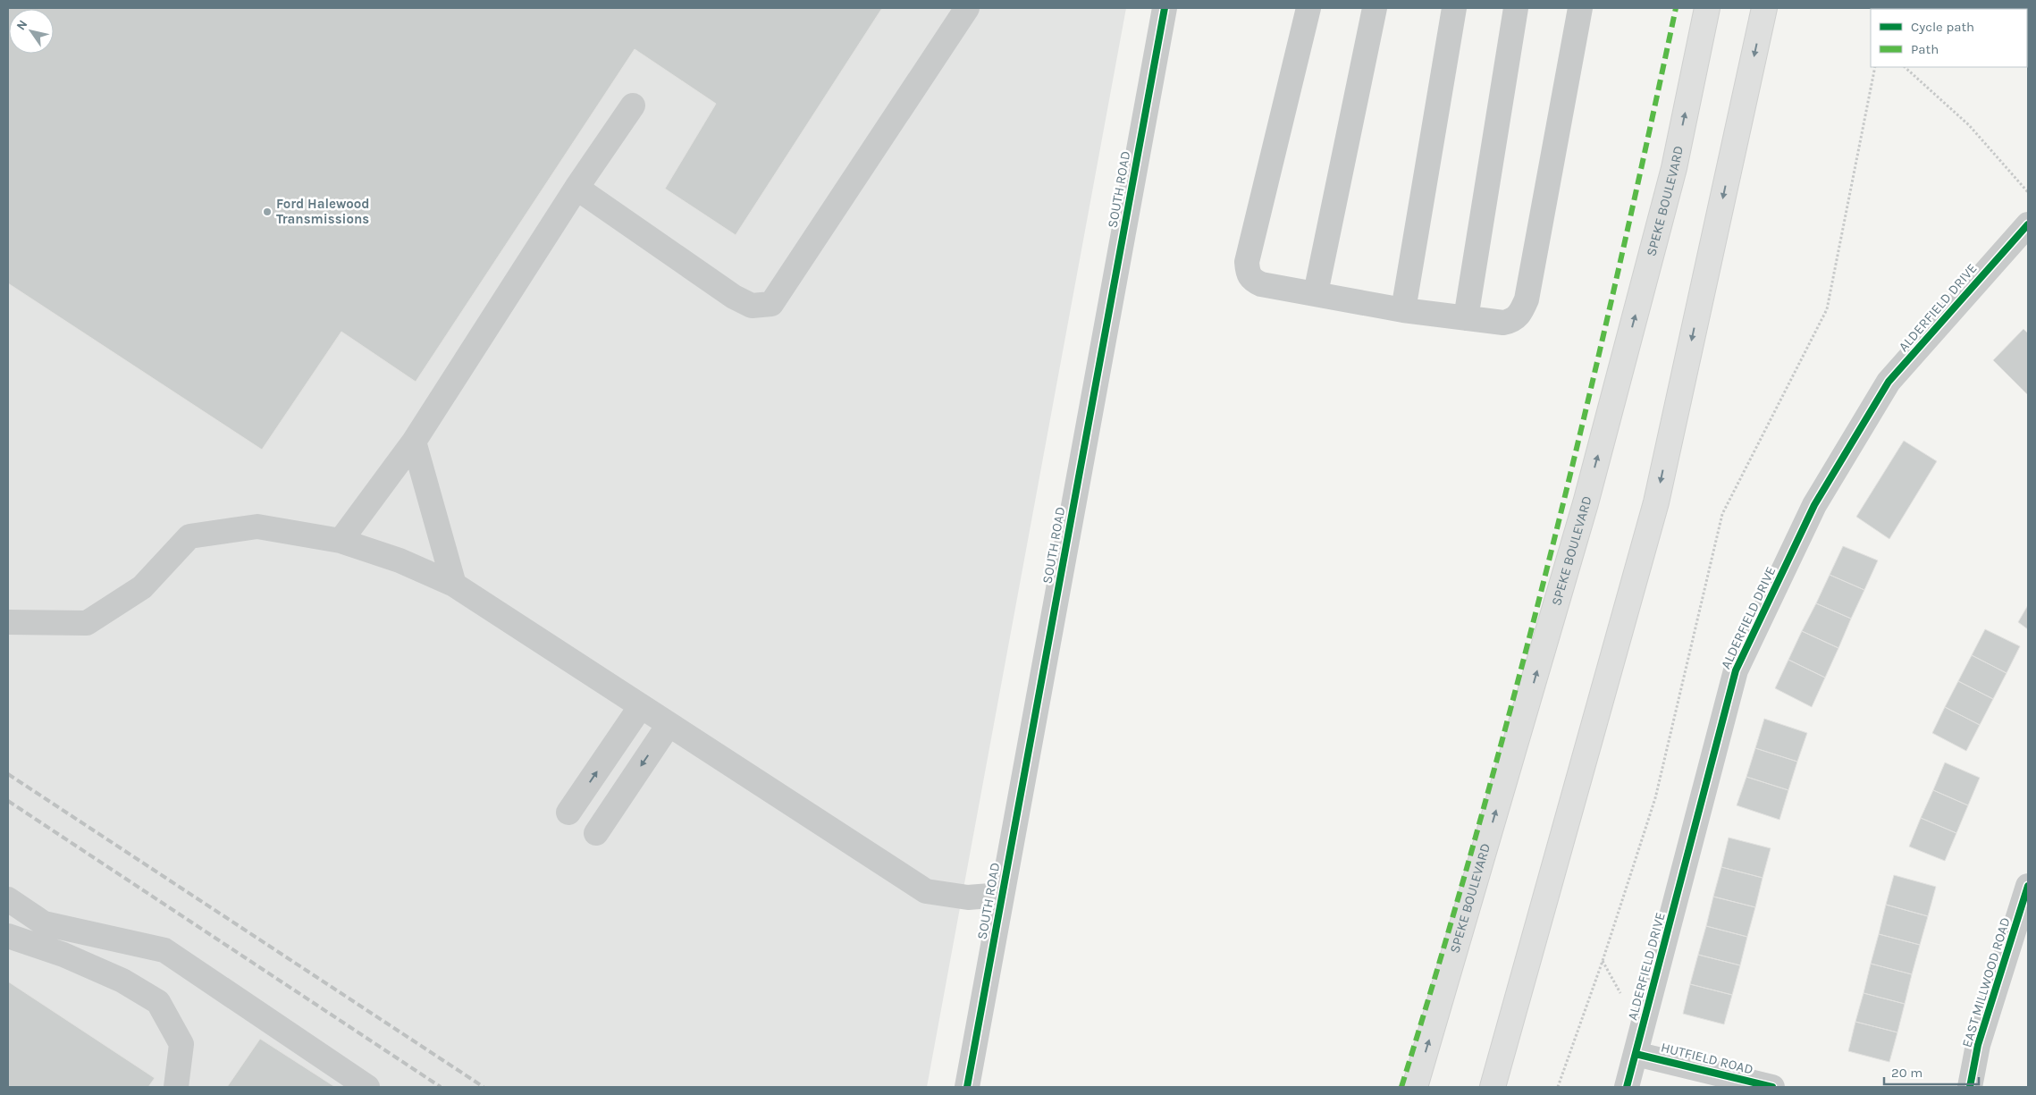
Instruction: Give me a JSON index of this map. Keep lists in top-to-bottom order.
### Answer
{
  "streets": {
    "highway": ["SPEKE BOULEVARD"],
    "street": [
      "SOUTH ROAD",
      "ALDERFIELD DRIVE",
      "EAST MILLWOOD ROAD",
      "HUTFIELD ROAD"
    ]
  },
  "crossings": [
    ["ALDERFIELD DRIVE", "HUTFIELD ROAD"]
  ],
  "places": ["Ford Halewood Transmissions"],
  "legend": ["Cycle path", "Path"],
  "scale_bar": "20 m",
  "north": "top left"
}
